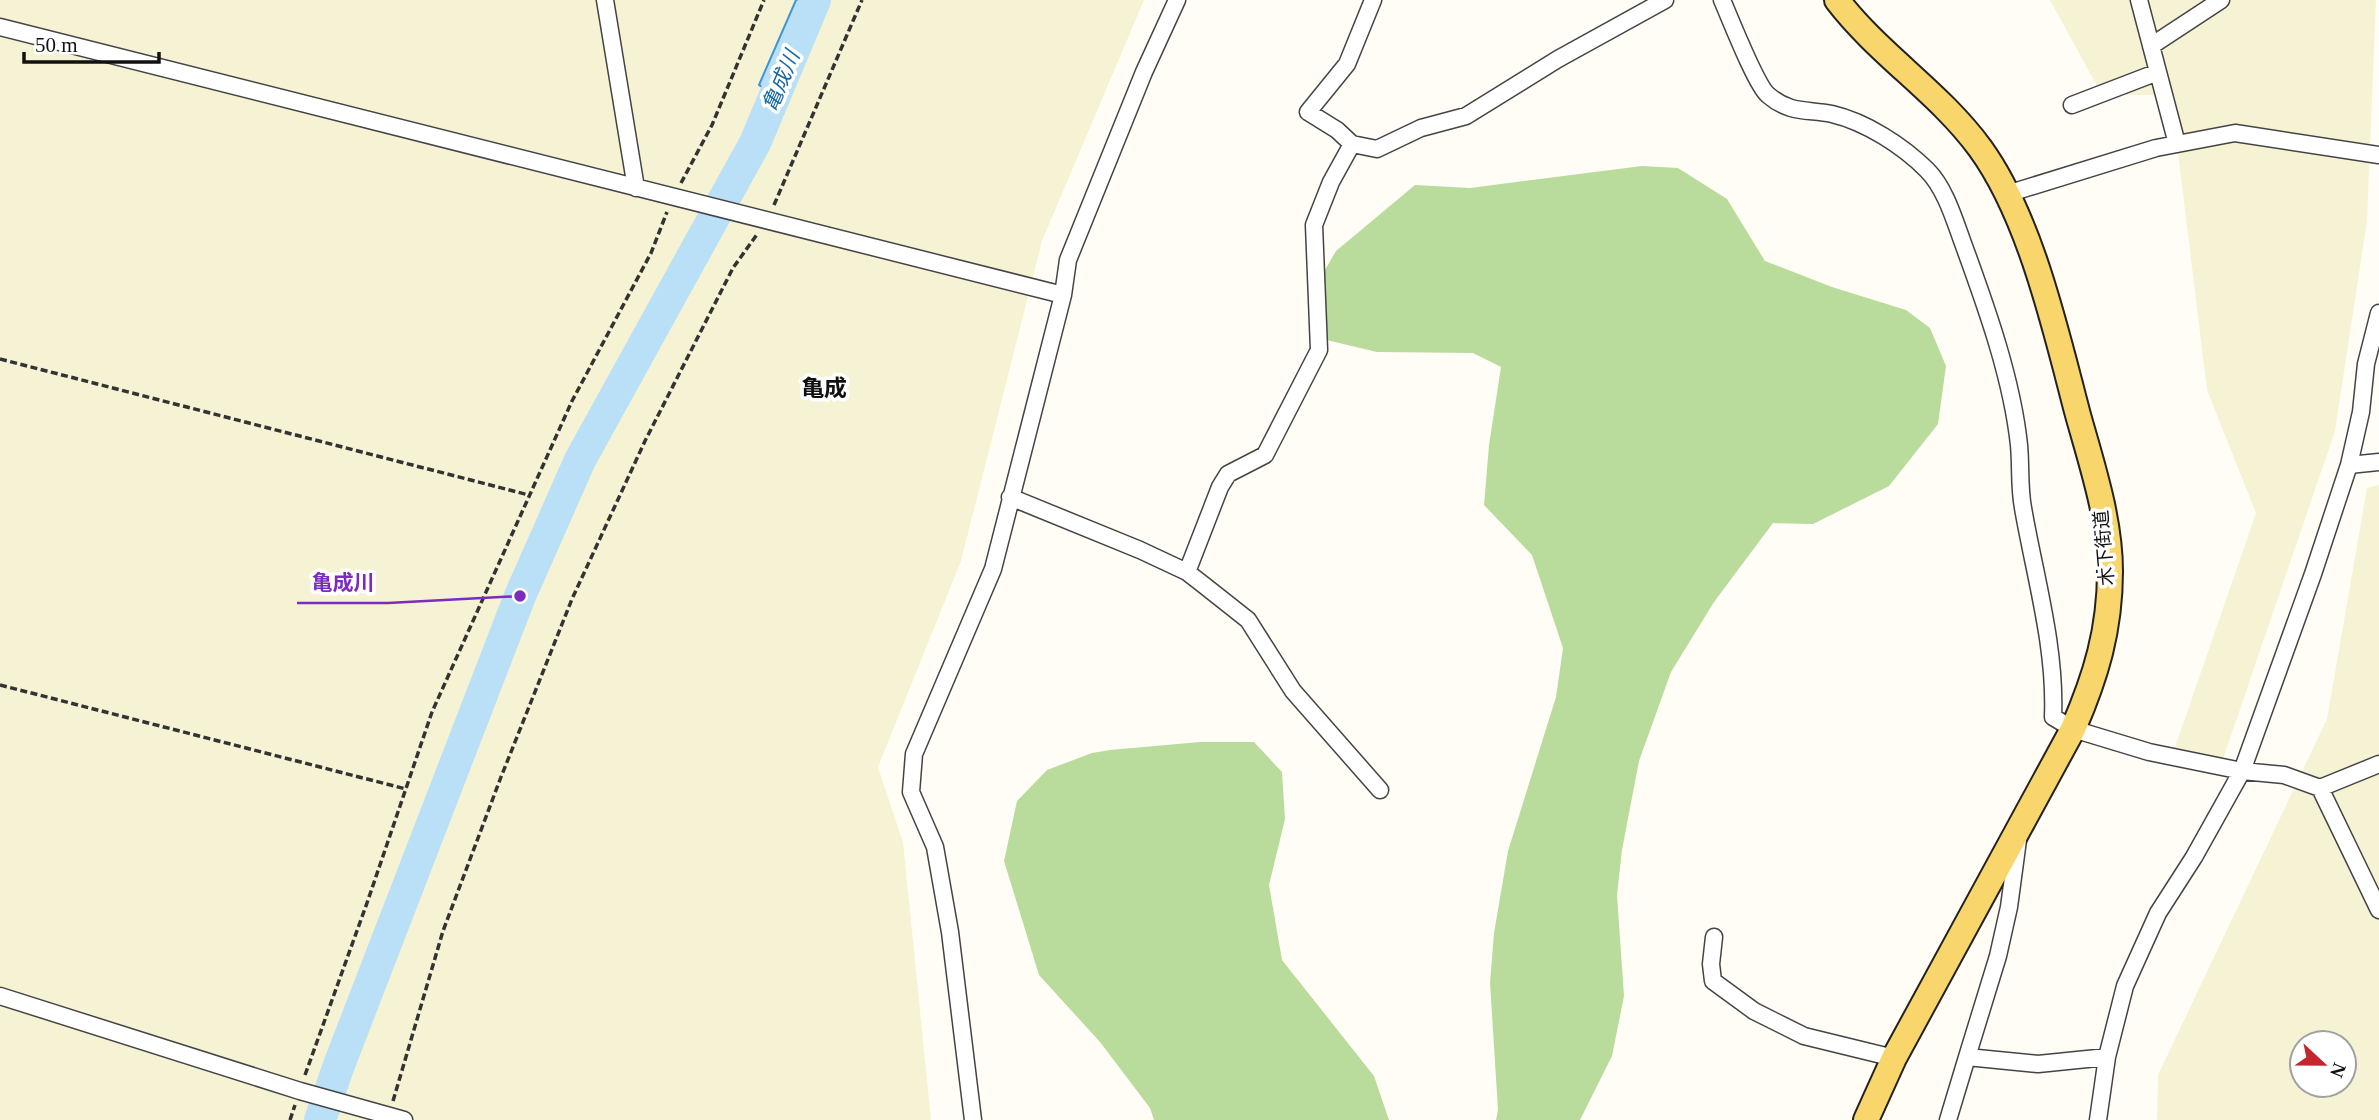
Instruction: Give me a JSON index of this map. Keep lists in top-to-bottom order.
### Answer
{
  "streets": {
    "main road": ["木下街道"]
  },
  "districts": ["亀成"],
  "water": ["亀成川"],
  "places": ["亀成川"],
  "scale_bar": "50 m",
  "north": "right"
}
